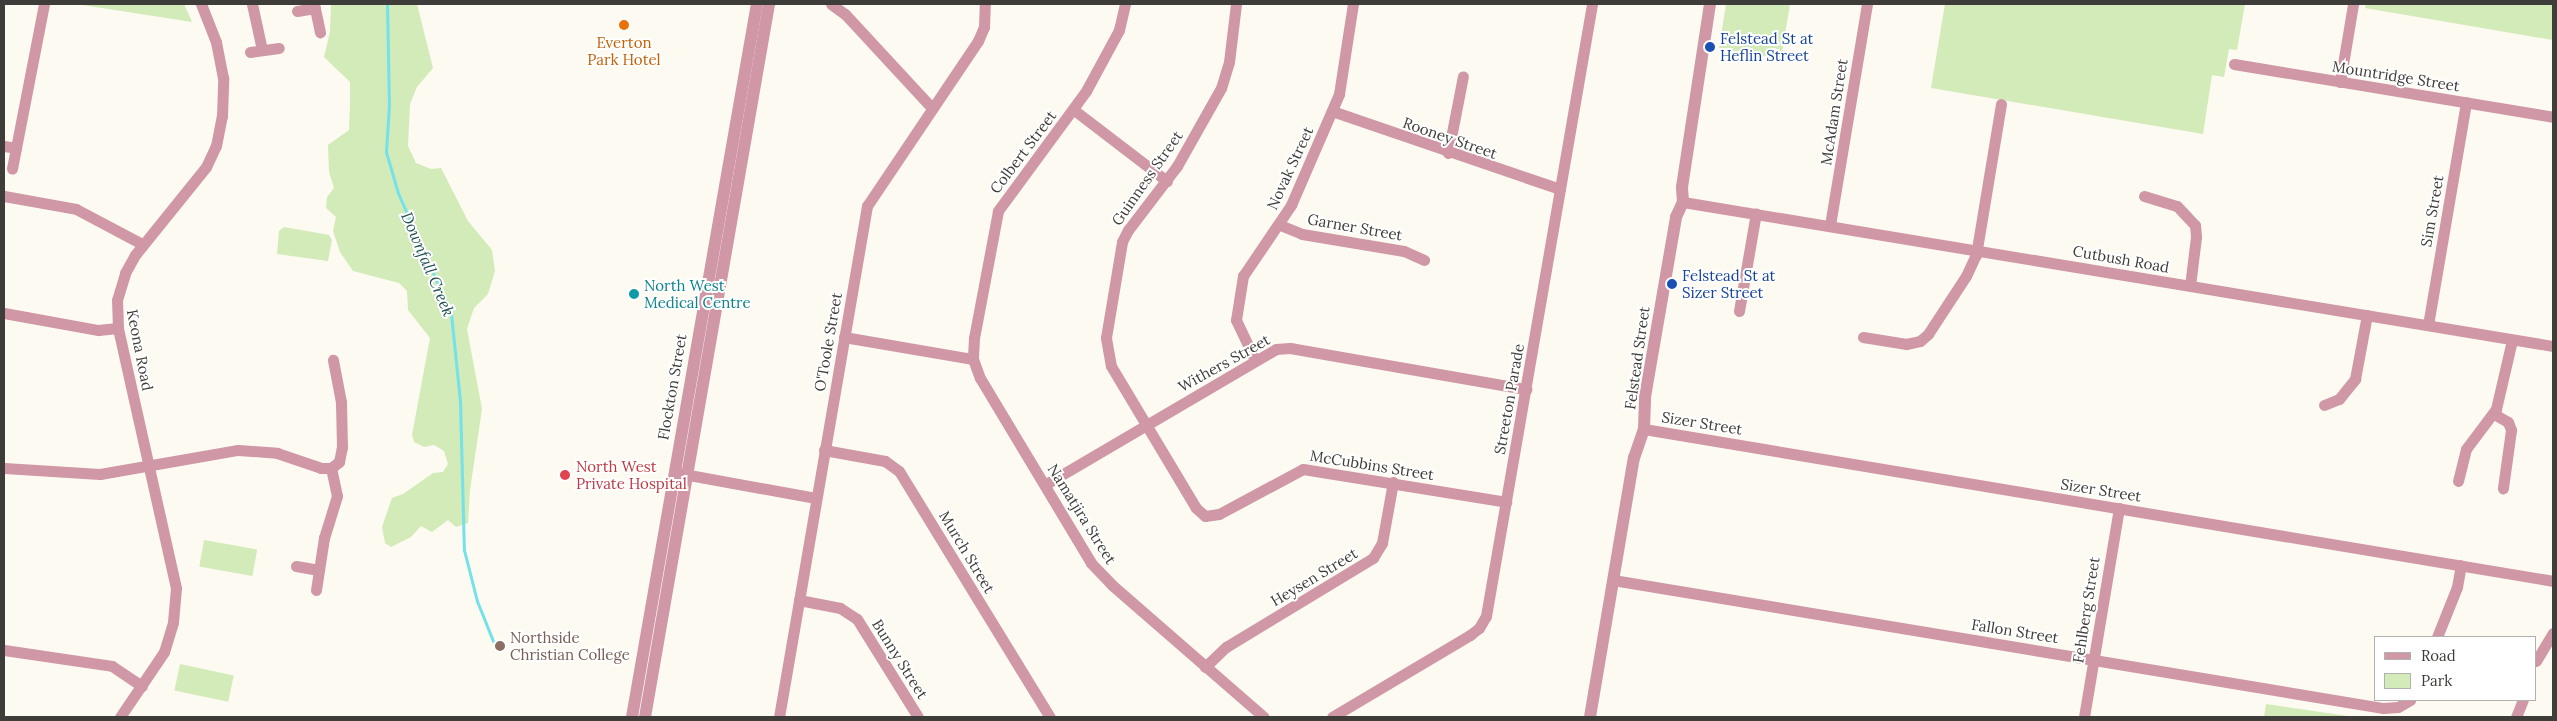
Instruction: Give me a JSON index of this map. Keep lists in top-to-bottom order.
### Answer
{
  "streets": {
    "street": [
      "Mountridge Street",
      "McAdam Street",
      "Rooney Street",
      "Colbert Street",
      "Novak Street",
      "Guinness Street",
      "Sim Street",
      "Garner Street",
      "Cutbush Road",
      "O'Toole Street",
      "Keona Road",
      "Felstead Street",
      "Withers Street",
      "Flockton Street",
      "Streeton Parade",
      "Sizer Street",
      "McCubbins Street",
      "Namatjira Street",
      "Murch Street",
      "Heysen Street",
      "Fehlberg Street",
      "Fallon Street",
      "Bunny Street"
    ]
  },
  "crossings": [
    ["Mountridge Street", "Sim Street"],
    ["McAdam Street", "Cutbush Road"],
    ["Rooney Street", "Novak Street"],
    ["Rooney Street", "Streeton Parade"],
    ["Colbert Street", "Namatjira Street"],
    ["Novak Street", "Garner Street"],
    ["Novak Street", "Withers Street"],
    ["Guinness Street", "Withers Street"],
    ["Guinness Street", "McCubbins Street"],
    ["Sim Street", "Cutbush Road"],
    ["Cutbush Road", "Felstead Street"],
    ["O'Toole Street", "Murch Street"],
    ["O'Toole Street", "Bunny Street"],
    ["Felstead Street", "Sizer Street"],
    ["Felstead Street", "Fallon Street"],
    ["Withers Street", "Streeton Parade"],
    ["Withers Street", "McCubbins Street"],
    ["Withers Street", "Namatjira Street"],
    ["Streeton Parade", "McCubbins Street"],
    ["Sizer Street", "Fehlberg Street"],
    ["McCubbins Street", "Heysen Street"],
    ["Namatjira Street", "Heysen Street"],
    ["Fehlberg Street", "Fallon Street"]
  ],
  "water": ["Downfall Creek"],
  "places": [
    "Everton Park Hotel",
    "Felstead St at Heflin Street",
    "Felstead St at Sizer Street",
    "North West Medical Centre",
    "North West Private Hospital",
    "Northside Christian College"
  ],
  "legend": ["Road", "Park"]
}
